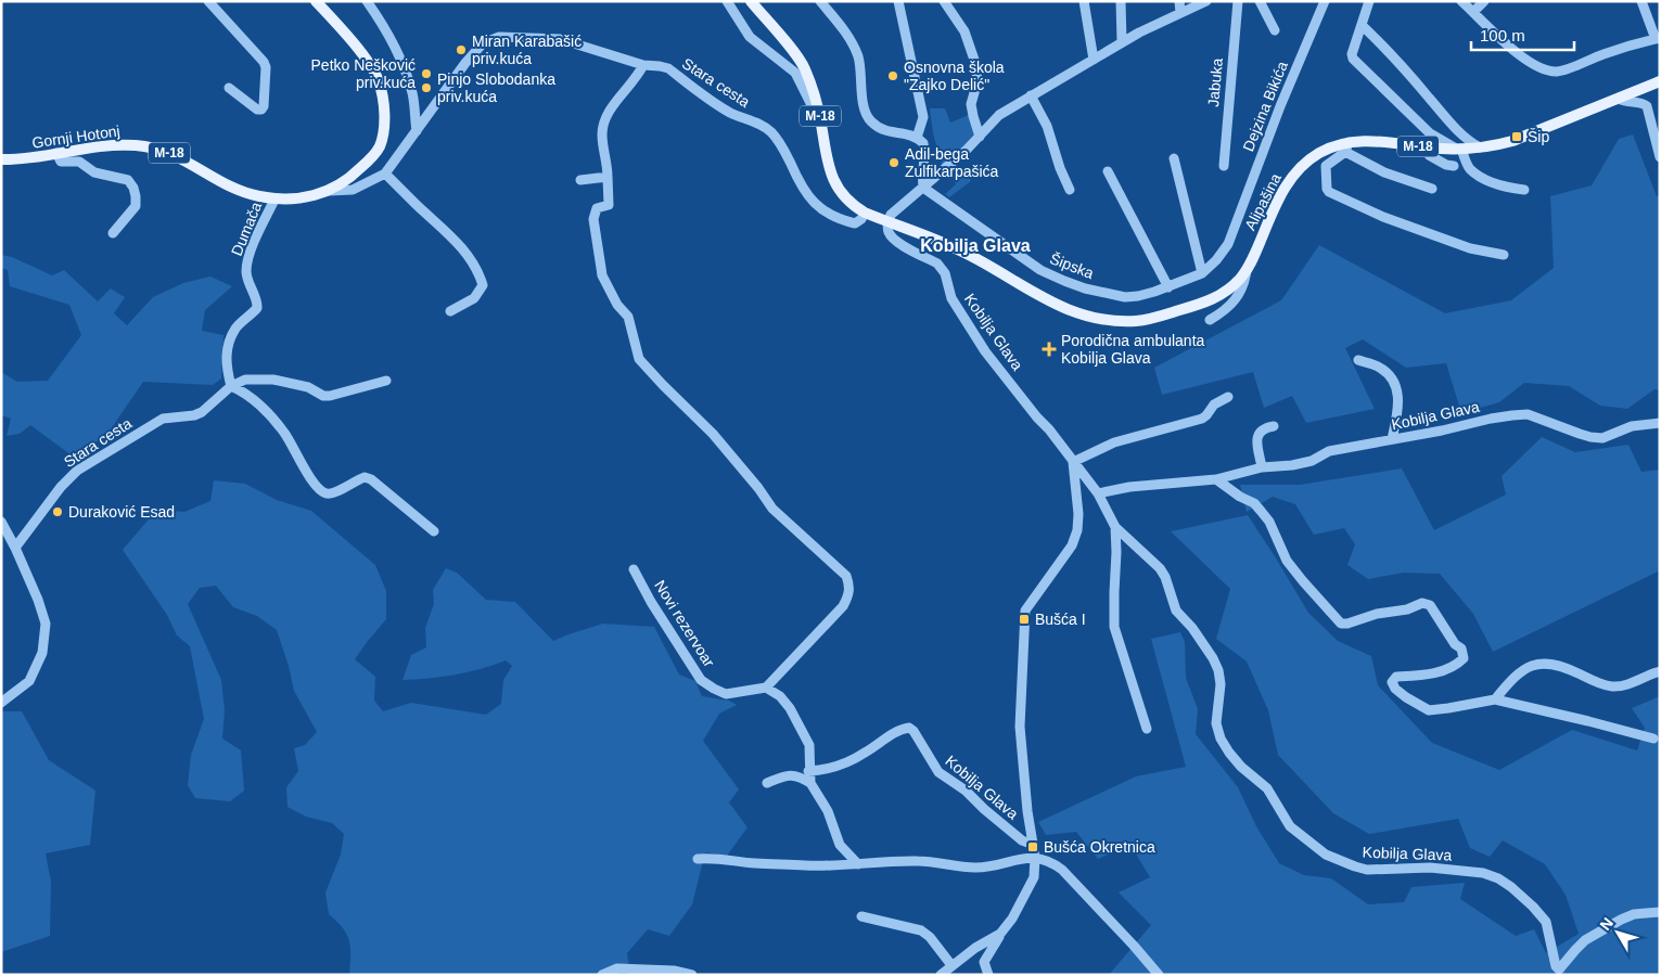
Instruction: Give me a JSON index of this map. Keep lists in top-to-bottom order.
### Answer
{
  "streets": {
    "main road": ["M-18", "Gornji Hotonj", "Alipašina"],
    "street": [
      "Stara cesta",
      "Jabuka",
      "Dejzina Bikića",
      "Dumača",
      "Šipska",
      "Kobilja Glava",
      "Novi rezervoar"
    ]
  },
  "crossings": [
    ["Stara cesta", "M-18"],
    ["Stara cesta", "Gornji Hotonj"],
    ["Stara cesta", "Dumača"],
    ["Dejzina Bikića", "Šipska"],
    ["M-18", "Alipašina"],
    ["M-18", "Kobilja Glava"],
    ["Gornji Hotonj", "Dumača"],
    ["Alipašina", "Kobilja Glava"]
  ],
  "districts": ["Kobilja Glava"],
  "places": {
    "other": [
      "Miran Karabašić priv.kuća",
      "Petko Nešković priv.kuća",
      "Osnovna škola \"Zajko Delić\"",
      "Pinjo Slobodanka priv.kuća",
      "Adil-bega Zulfikarpašića",
      "Duraković Esad"
    ],
    "transit": ["Šip", "Bušća I", "Bušća Okretnica"],
    "health": ["Porodična ambulanta Kobilja Glava"]
  },
  "scale_bar": "100 m",
  "north": "top left"
}
